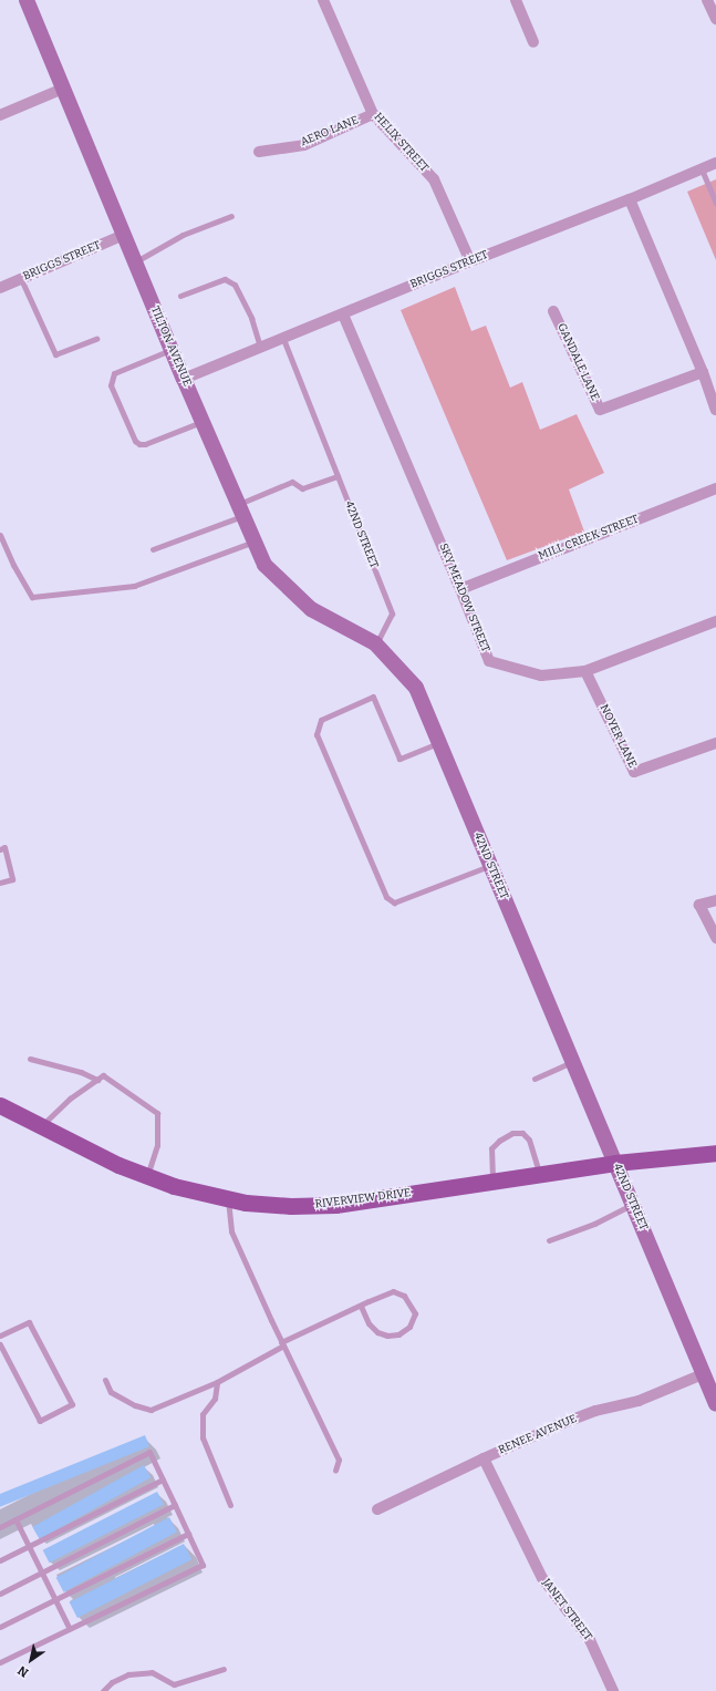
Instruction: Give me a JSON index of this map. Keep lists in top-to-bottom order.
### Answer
{
  "streets": {
    "main road": ["RIVERVIEW DRIVE"],
    "street": [
      "AERO LANE",
      "HELIX STREET",
      "BRIGGS STREET",
      "TILTON AVENUE",
      "GANDALE LANE",
      "42ND STREET",
      "MILL CREEK STREET",
      "SKY MEADOW STREET",
      "NOYER LANE",
      "RENEE AVENUE",
      "JANET STREET"
    ]
  },
  "crossings": [
    ["AERO LANE", "HELIX STREET"],
    ["HELIX STREET", "BRIGGS STREET"],
    ["BRIGGS STREET", "TILTON AVENUE"],
    ["BRIGGS STREET", "42ND STREET"],
    ["BRIGGS STREET", "SKY MEADOW STREET"],
    ["TILTON AVENUE", "42ND STREET"],
    ["42ND STREET", "RIVERVIEW DRIVE"],
    ["42ND STREET", "RENEE AVENUE"],
    ["MILL CREEK STREET", "SKY MEADOW STREET"],
    ["SKY MEADOW STREET", "NOYER LANE"],
    ["RENEE AVENUE", "JANET STREET"]
  ],
  "north": "bottom left"
}
